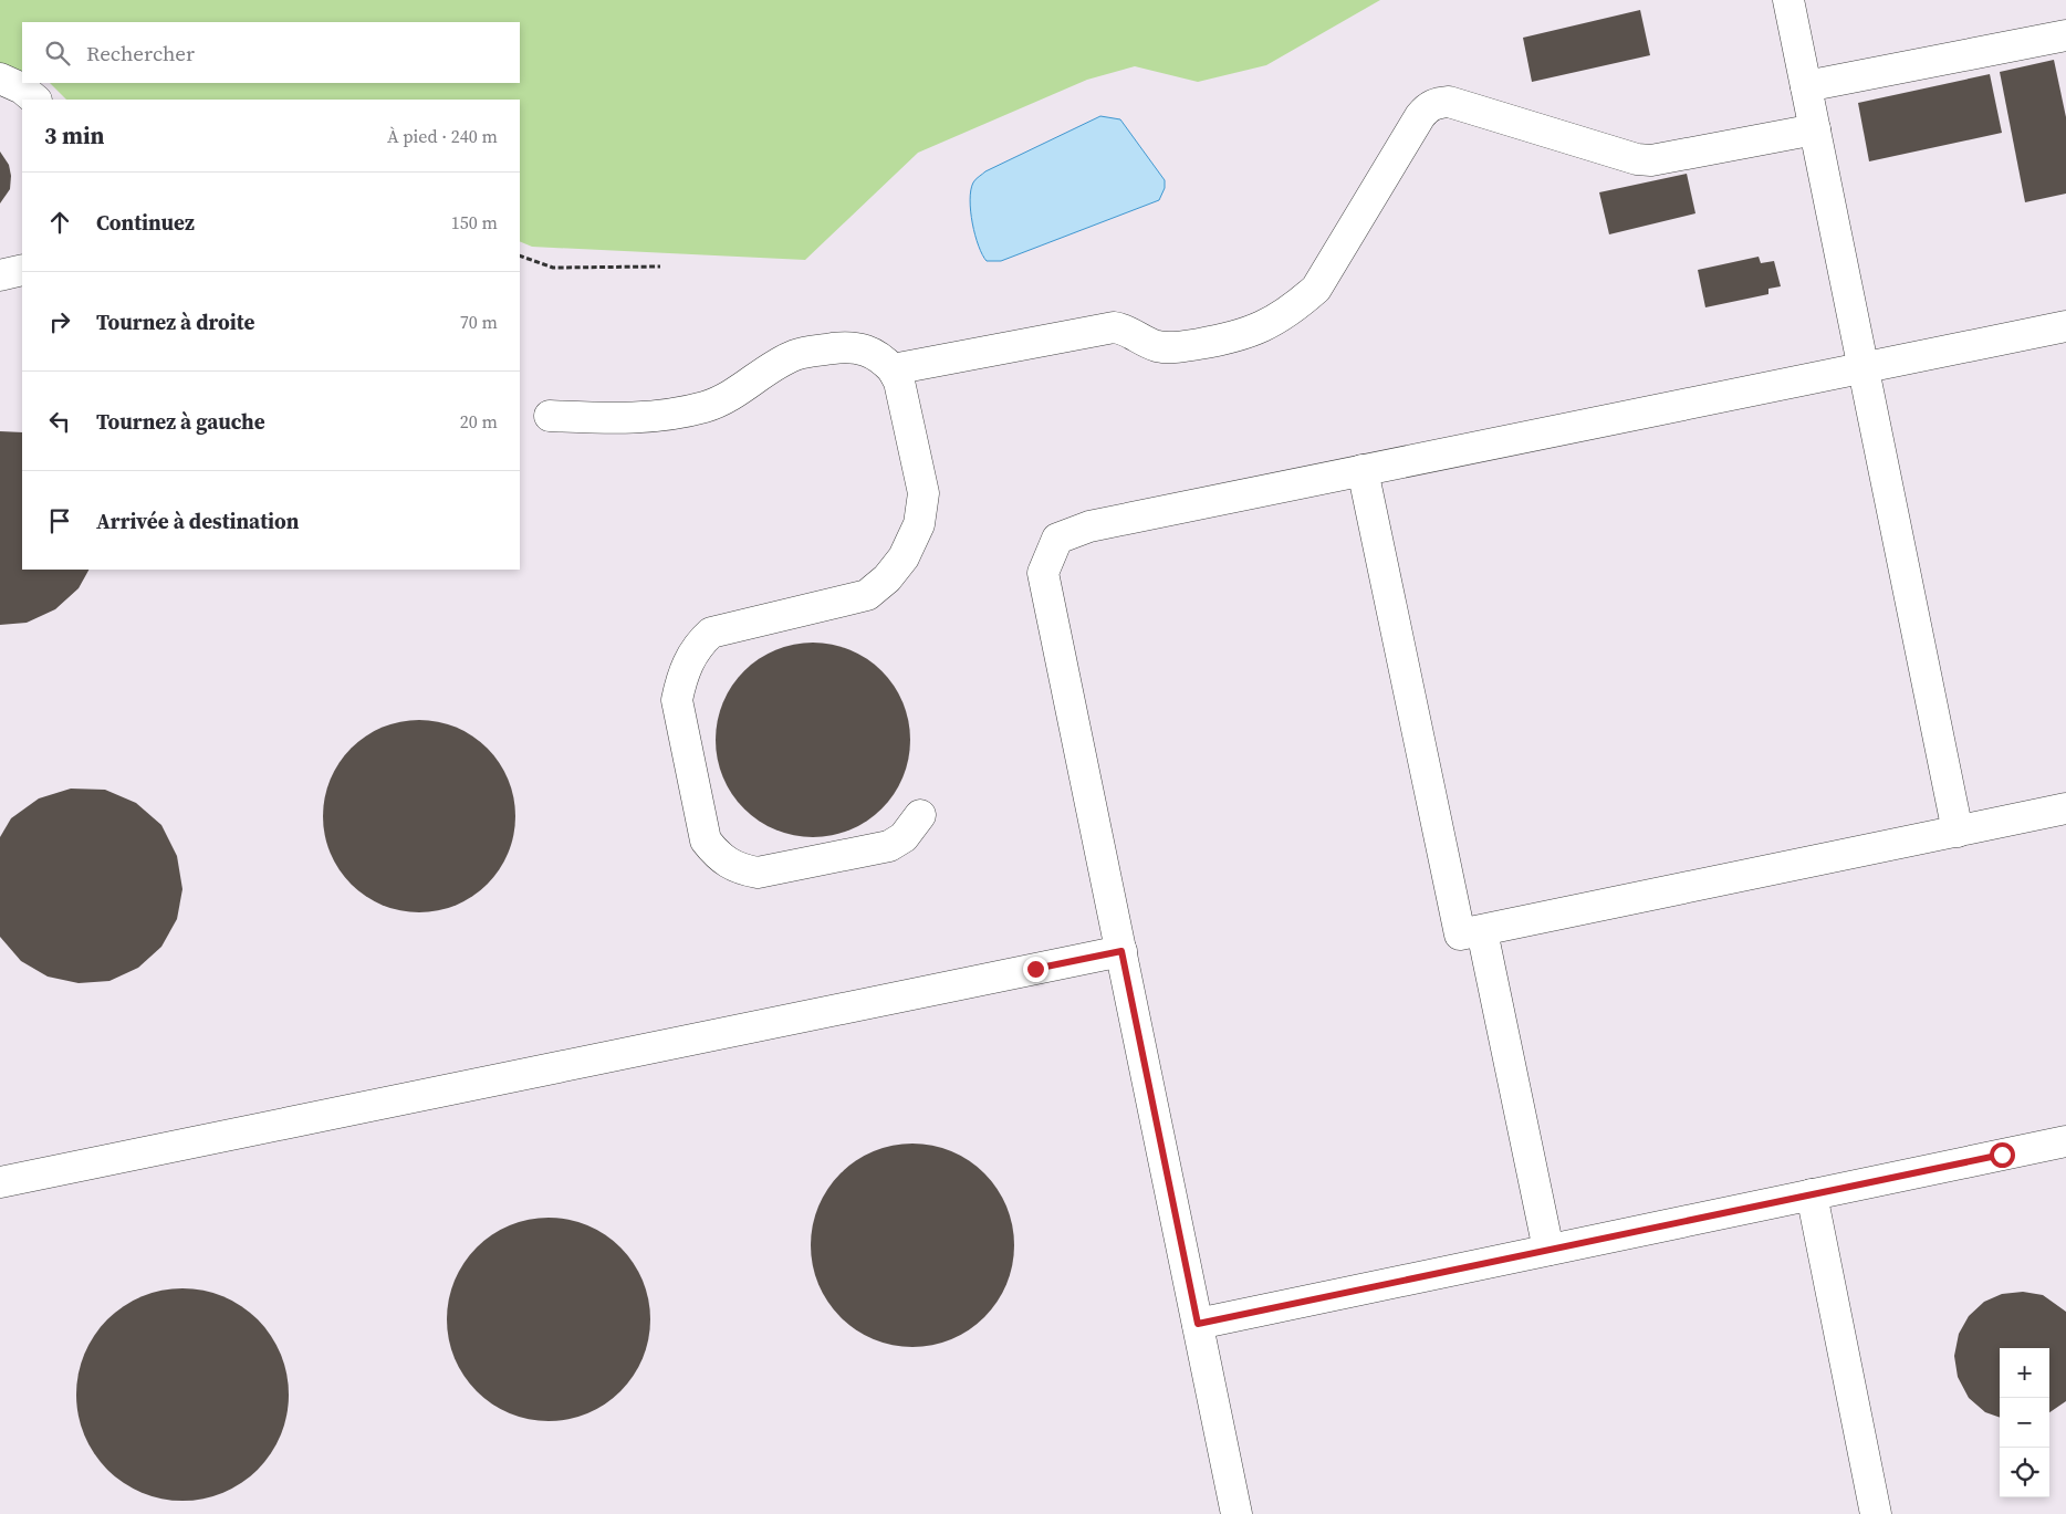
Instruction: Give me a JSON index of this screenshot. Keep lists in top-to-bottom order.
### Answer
{
  "page": {
    "search": "Rechercher",
    "heading": ["3 min", "À pied · 240 m"],
    "list": [
      ["Continuez", "150 m"],
      ["Tournez à droite", "70 m"],
      ["Tournez à gauche", "20 m"],
      "Arrivée à destination"
    ],
    "map_buttons": ["+", "−"]
  }
}
